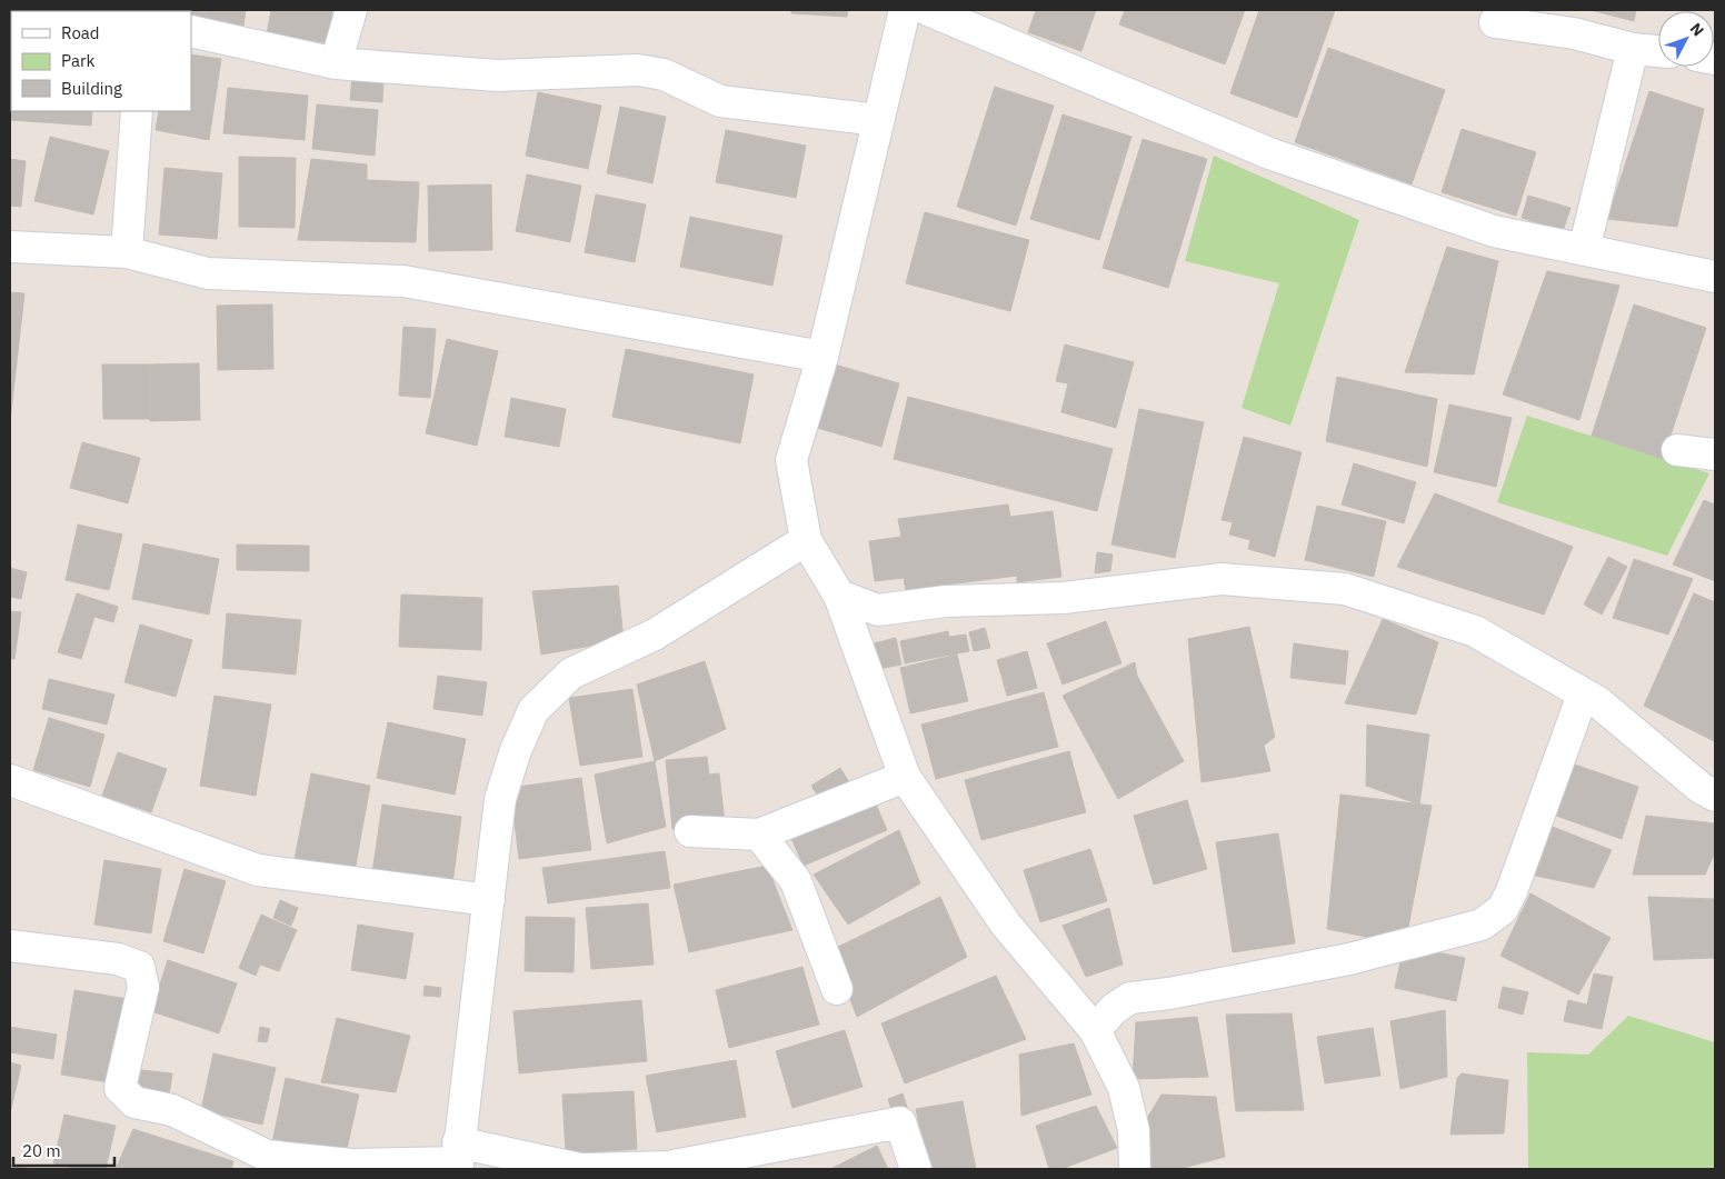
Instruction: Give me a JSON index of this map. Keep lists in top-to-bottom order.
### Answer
{
  "legend": ["Road", "Park", "Building"],
  "scale_bar": "20 m",
  "north": "top right"
}
